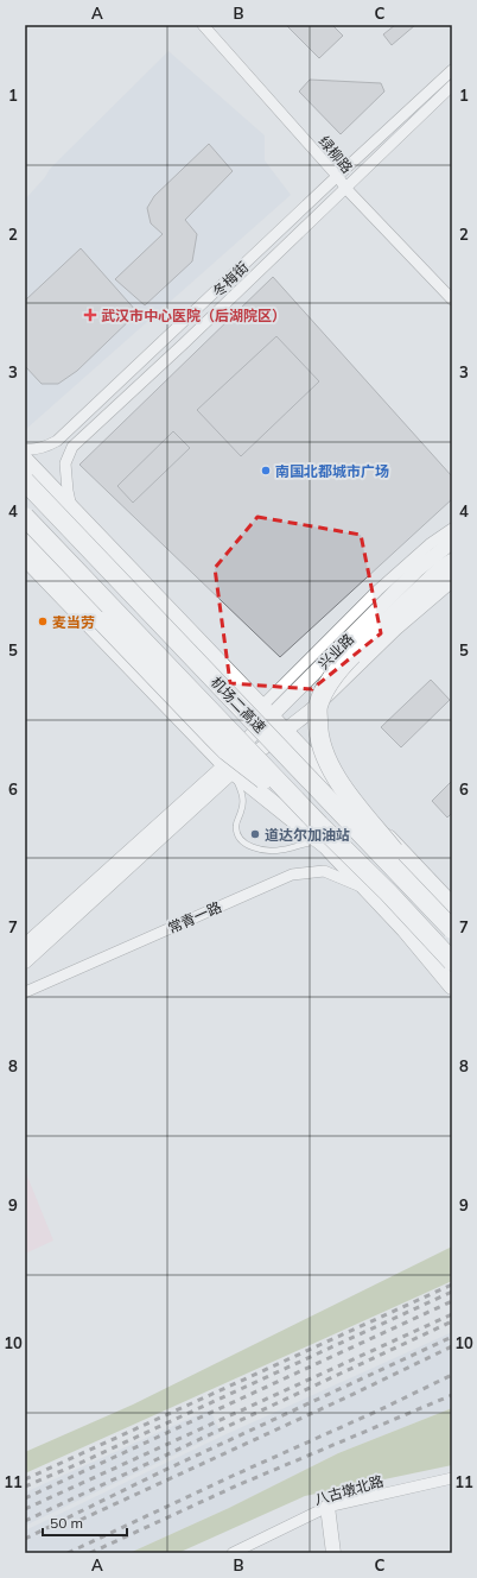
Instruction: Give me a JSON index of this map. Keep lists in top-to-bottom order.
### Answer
{
  "streets": {
    "highway": ["机场二高速"],
    "main road": ["兴业路"],
    "street": [
      "绿柳路",
      "冬梅街",
      "常青一路",
      "八古墩北路"
    ]
  },
  "crossings": [
    ["绿柳路", "冬梅街"]
  ],
  "places": {
    "health": ["武汉市中心医院（后湖院区）"],
    "other": ["南国北都城市广场", "麦当劳", "道达尔加油站"]
  },
  "scale_bar": "50 m",
  "grid": {
    "columns": ["A", "B", "C"],
    "rows": [
      "1",
      "2",
      "3",
      "4",
      "5",
      "6",
      "7",
      "8",
      "9",
      "10",
      "11"
    ]
  }
}
